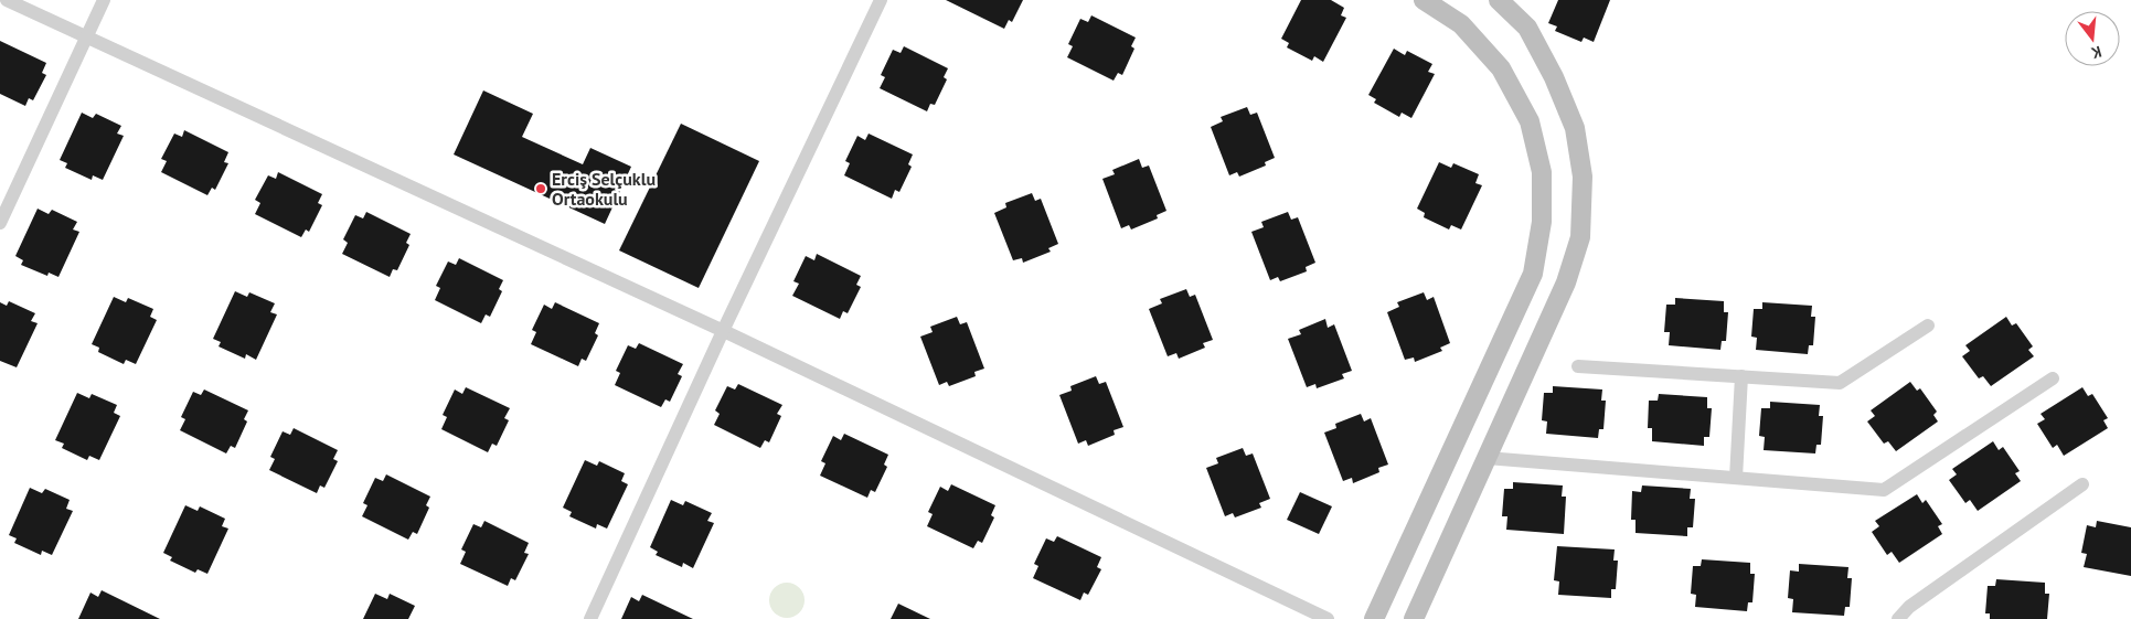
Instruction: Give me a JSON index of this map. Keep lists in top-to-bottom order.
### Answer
{
  "places": ["Erciş Selçuklu Ortaokulu"],
  "north": "bottom"
}
